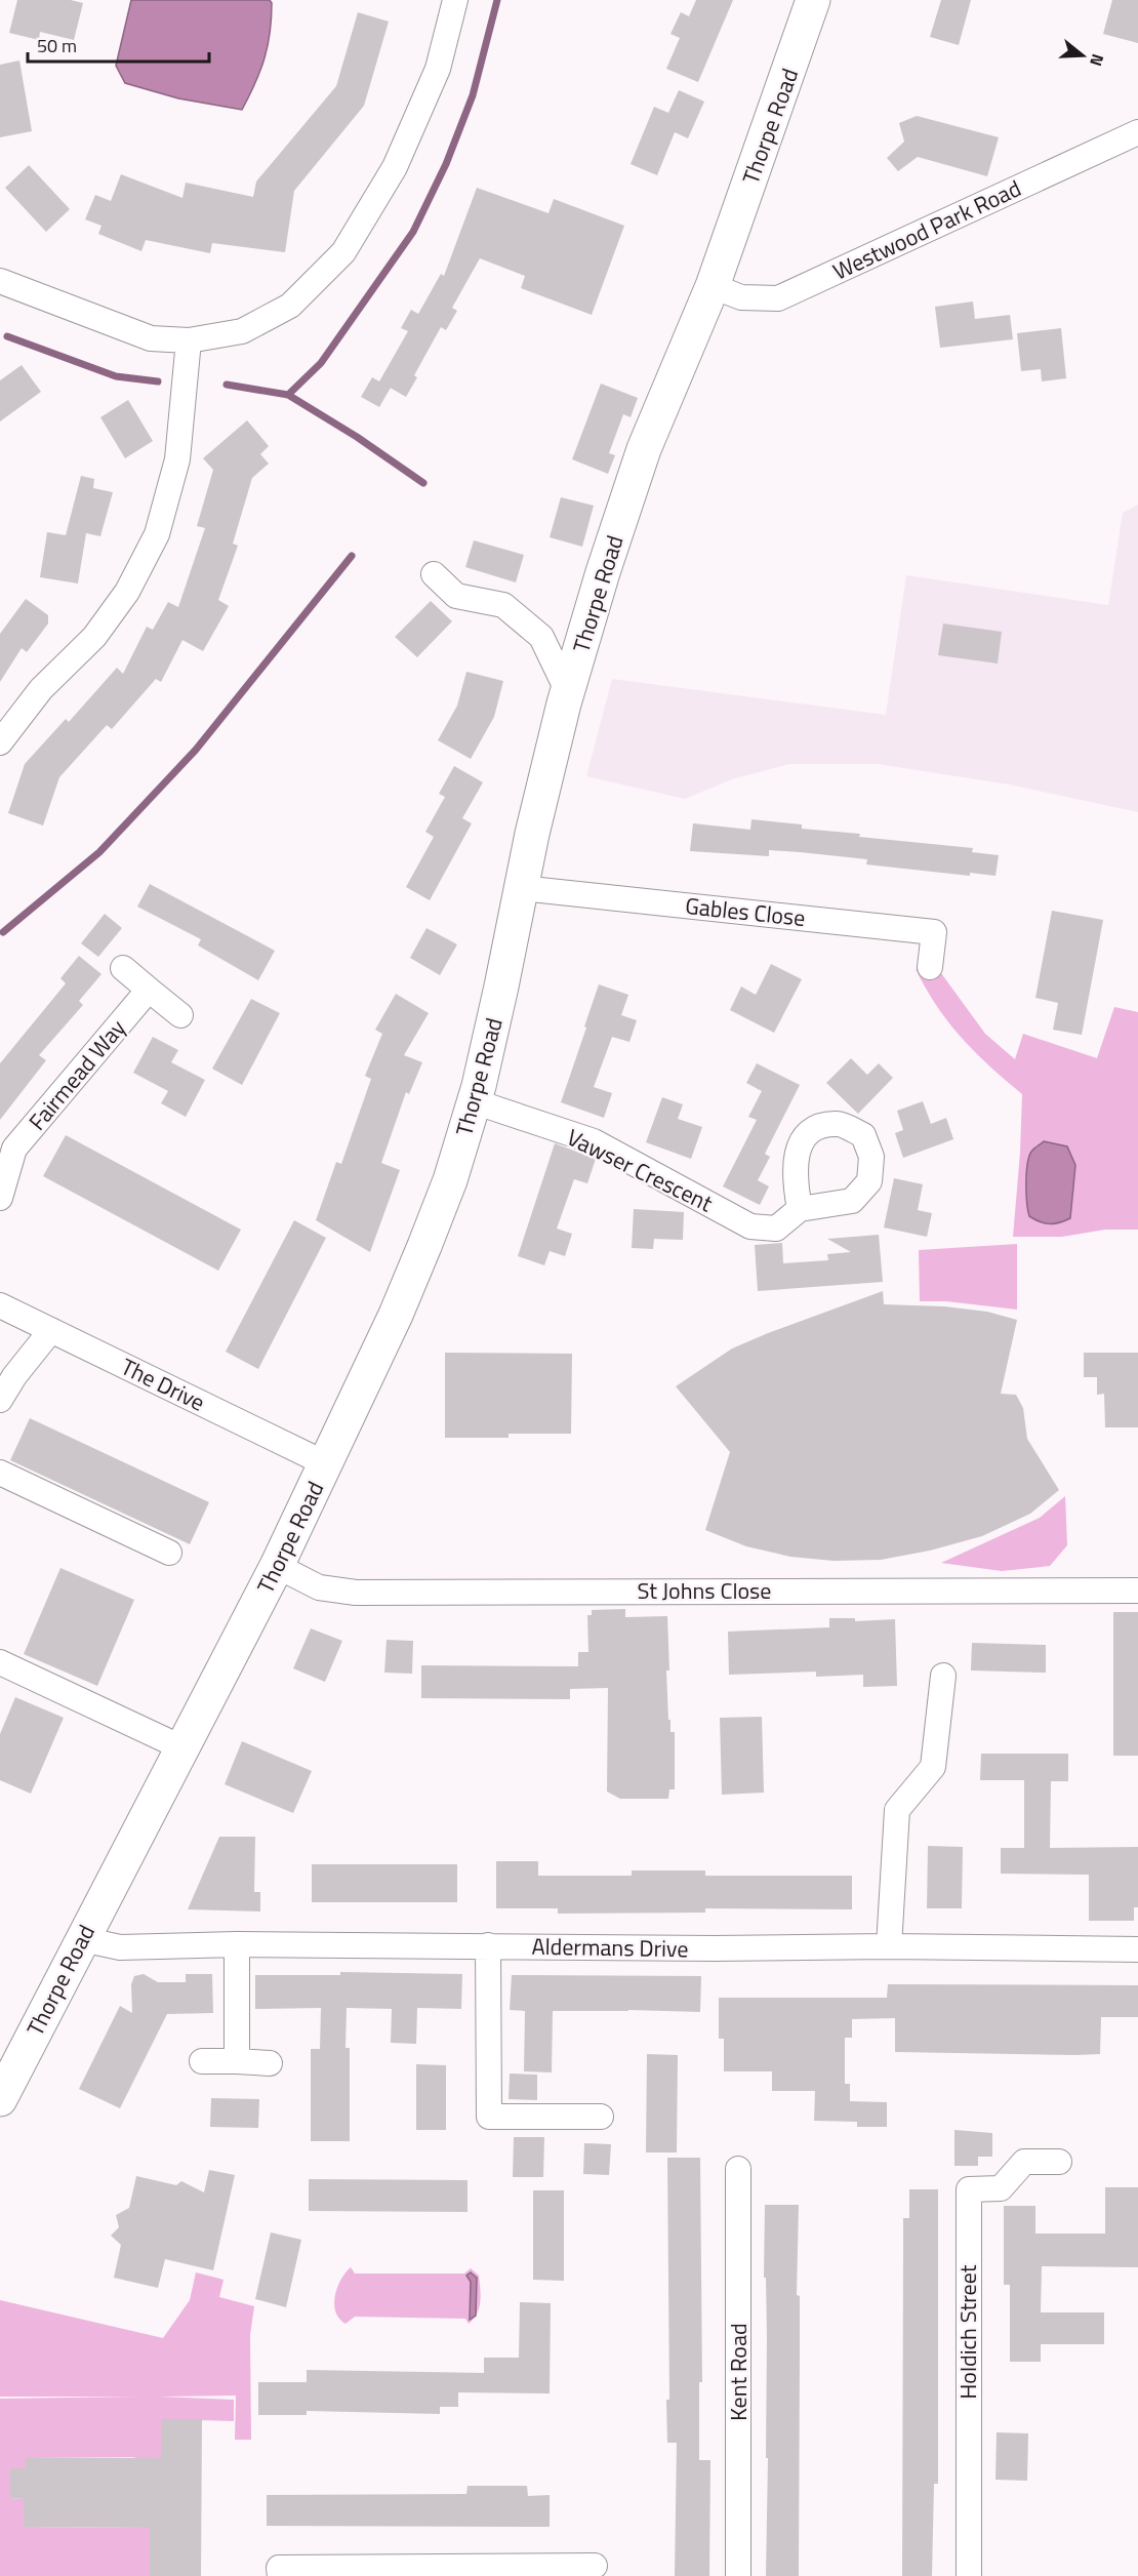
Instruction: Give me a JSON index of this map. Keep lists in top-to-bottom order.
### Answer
{
  "streets": {
    "main road": ["Thorpe Road"],
    "street": [
      "Westwood Park Road",
      "Gables Close",
      "Fairmead Way",
      "Vawser Crescent",
      "The Drive",
      "St Johns Close",
      "Aldermans Drive",
      "Holdich Street",
      "Kent Road"
    ]
  },
  "crossings": [
    ["Thorpe Road", "Westwood Park Road"],
    ["Thorpe Road", "Gables Close"],
    ["Thorpe Road", "Vawser Crescent"],
    ["Thorpe Road", "The Drive"],
    ["Thorpe Road", "St Johns Close"],
    ["Thorpe Road", "Aldermans Drive"]
  ],
  "scale_bar": "50 m",
  "north": "right"
}
